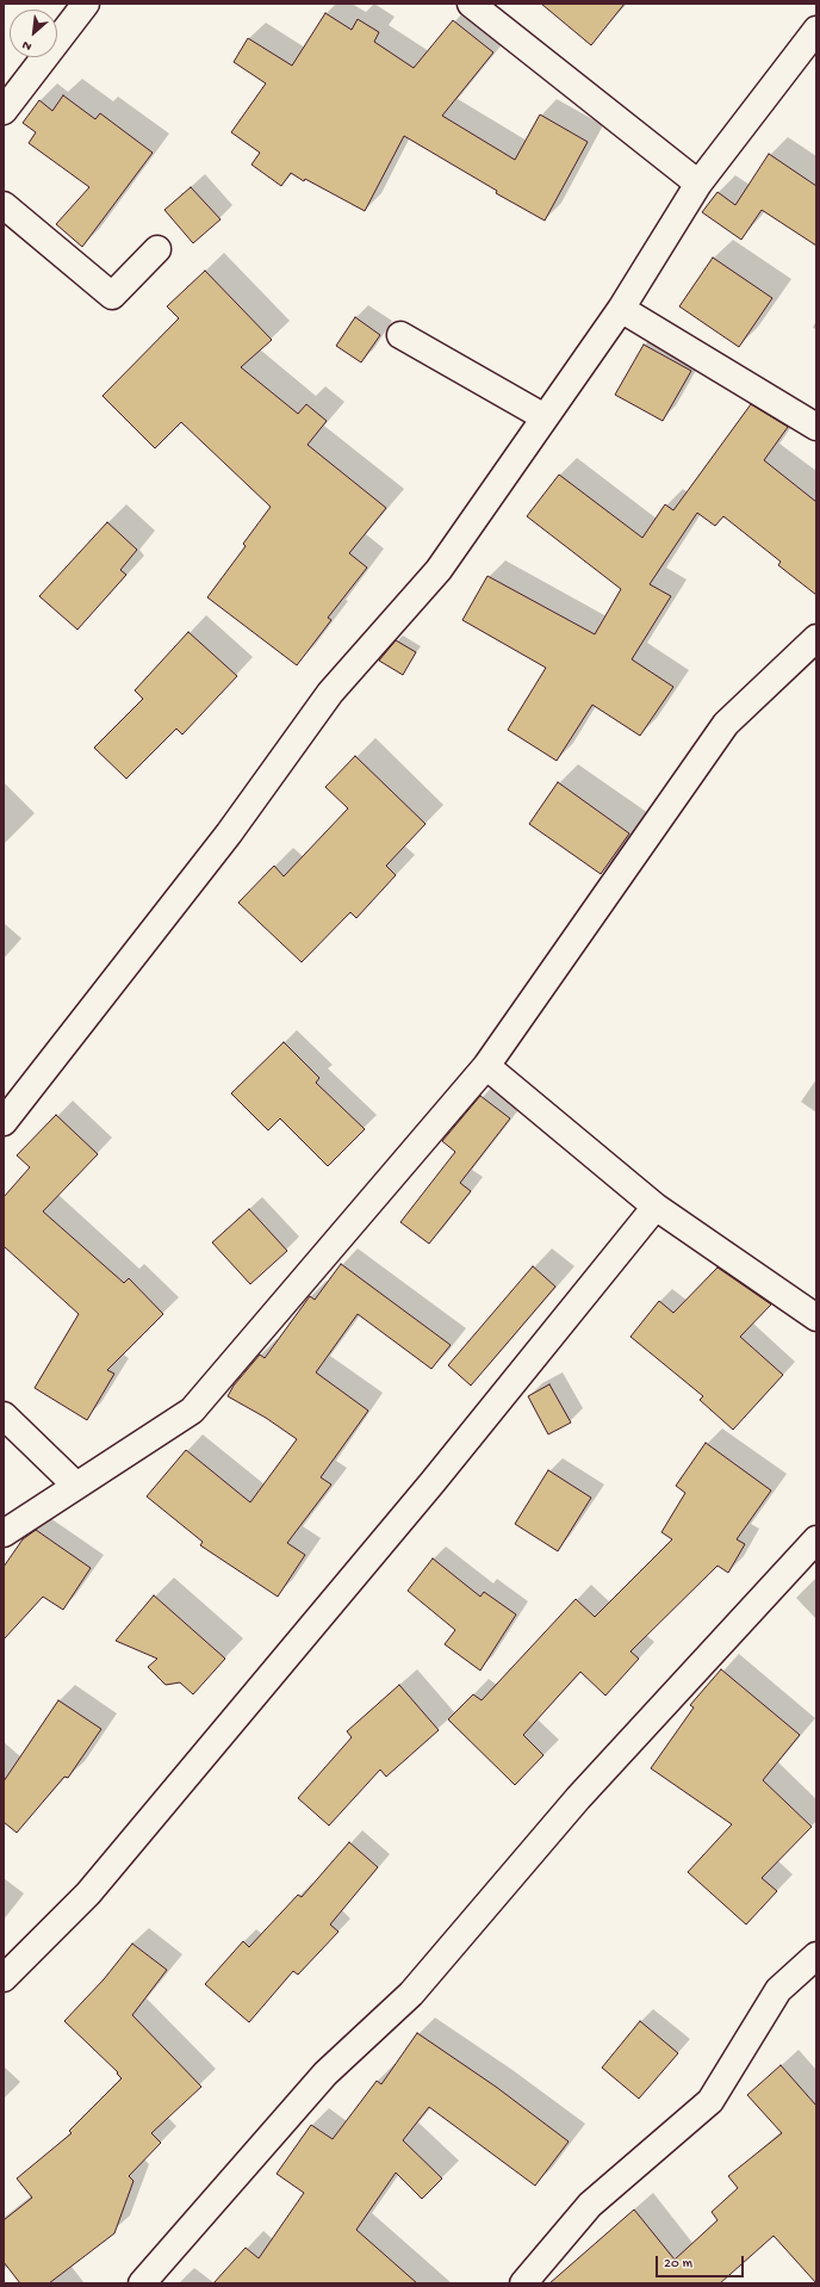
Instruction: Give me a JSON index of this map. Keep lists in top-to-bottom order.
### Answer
{
  "scale_bar": "20 m",
  "north": "bottom left"
}
